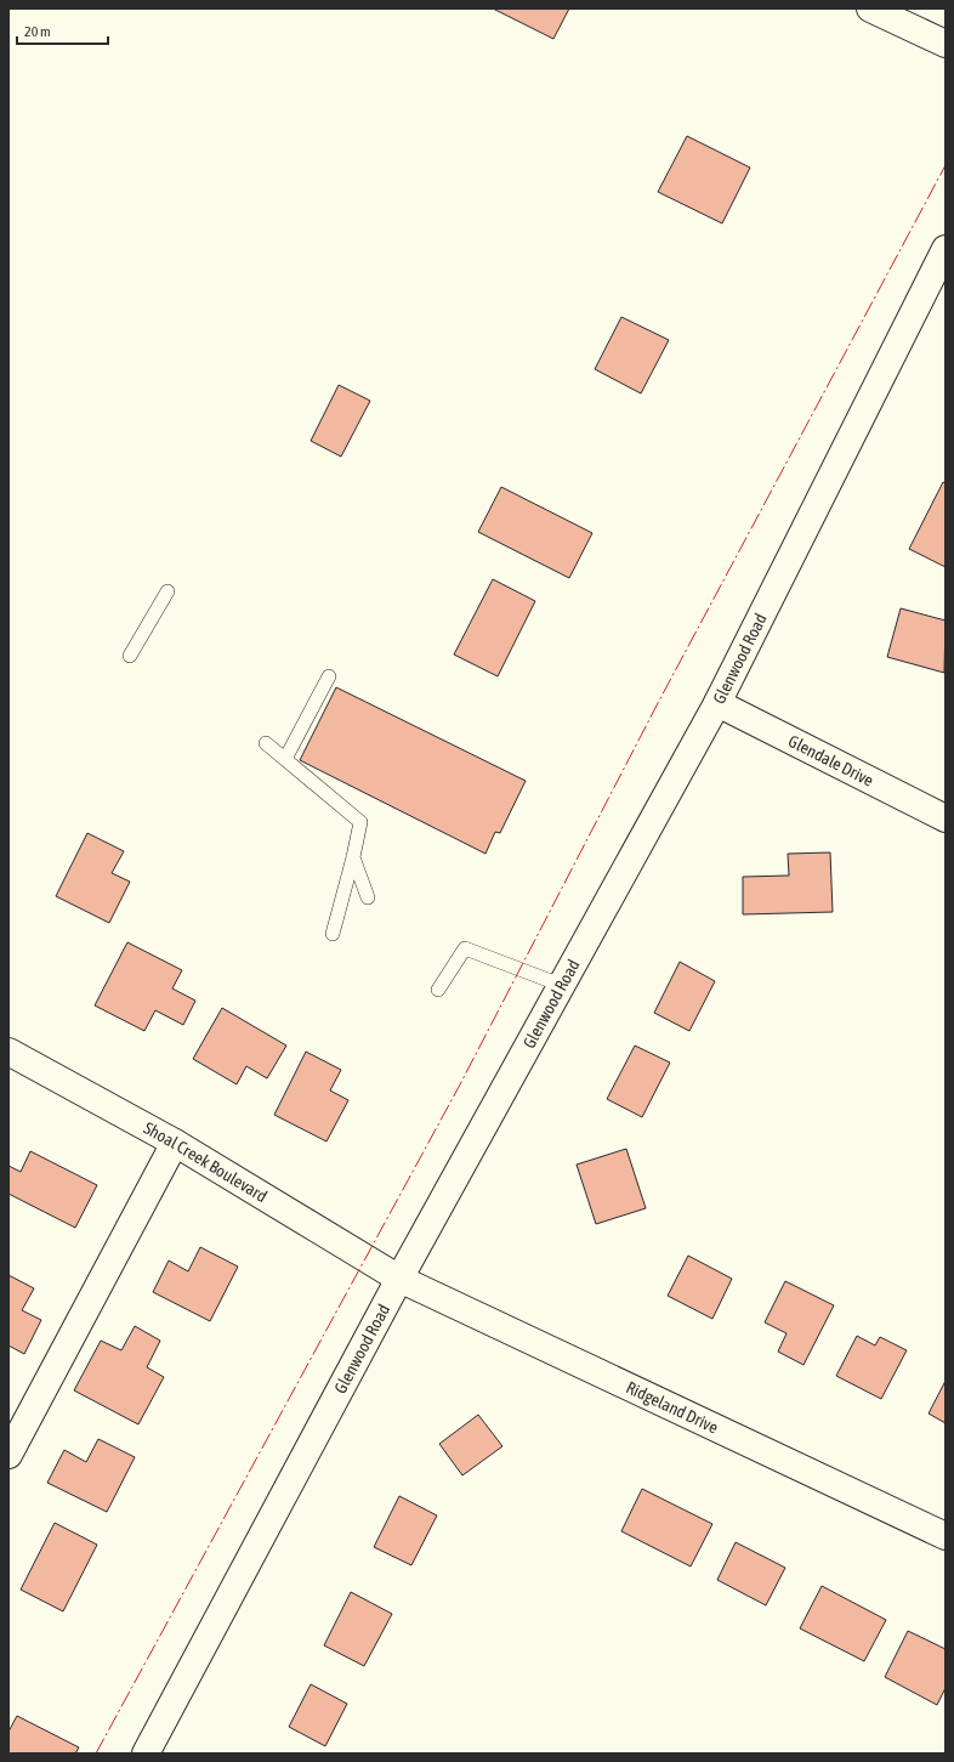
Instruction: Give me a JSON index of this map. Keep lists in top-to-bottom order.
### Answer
{
  "streets": {
    "street": [
      "Glenwood Road",
      "Glendale Drive",
      "Shoal Creek Boulevard",
      "Ridgeland Drive"
    ]
  },
  "crossings": [
    ["Glenwood Road", "Glendale Drive"],
    ["Glenwood Road", "Shoal Creek Boulevard"],
    ["Glenwood Road", "Ridgeland Drive"],
    ["Shoal Creek Boulevard", "Ridgeland Drive"]
  ],
  "scale_bar": "20 m"
}
